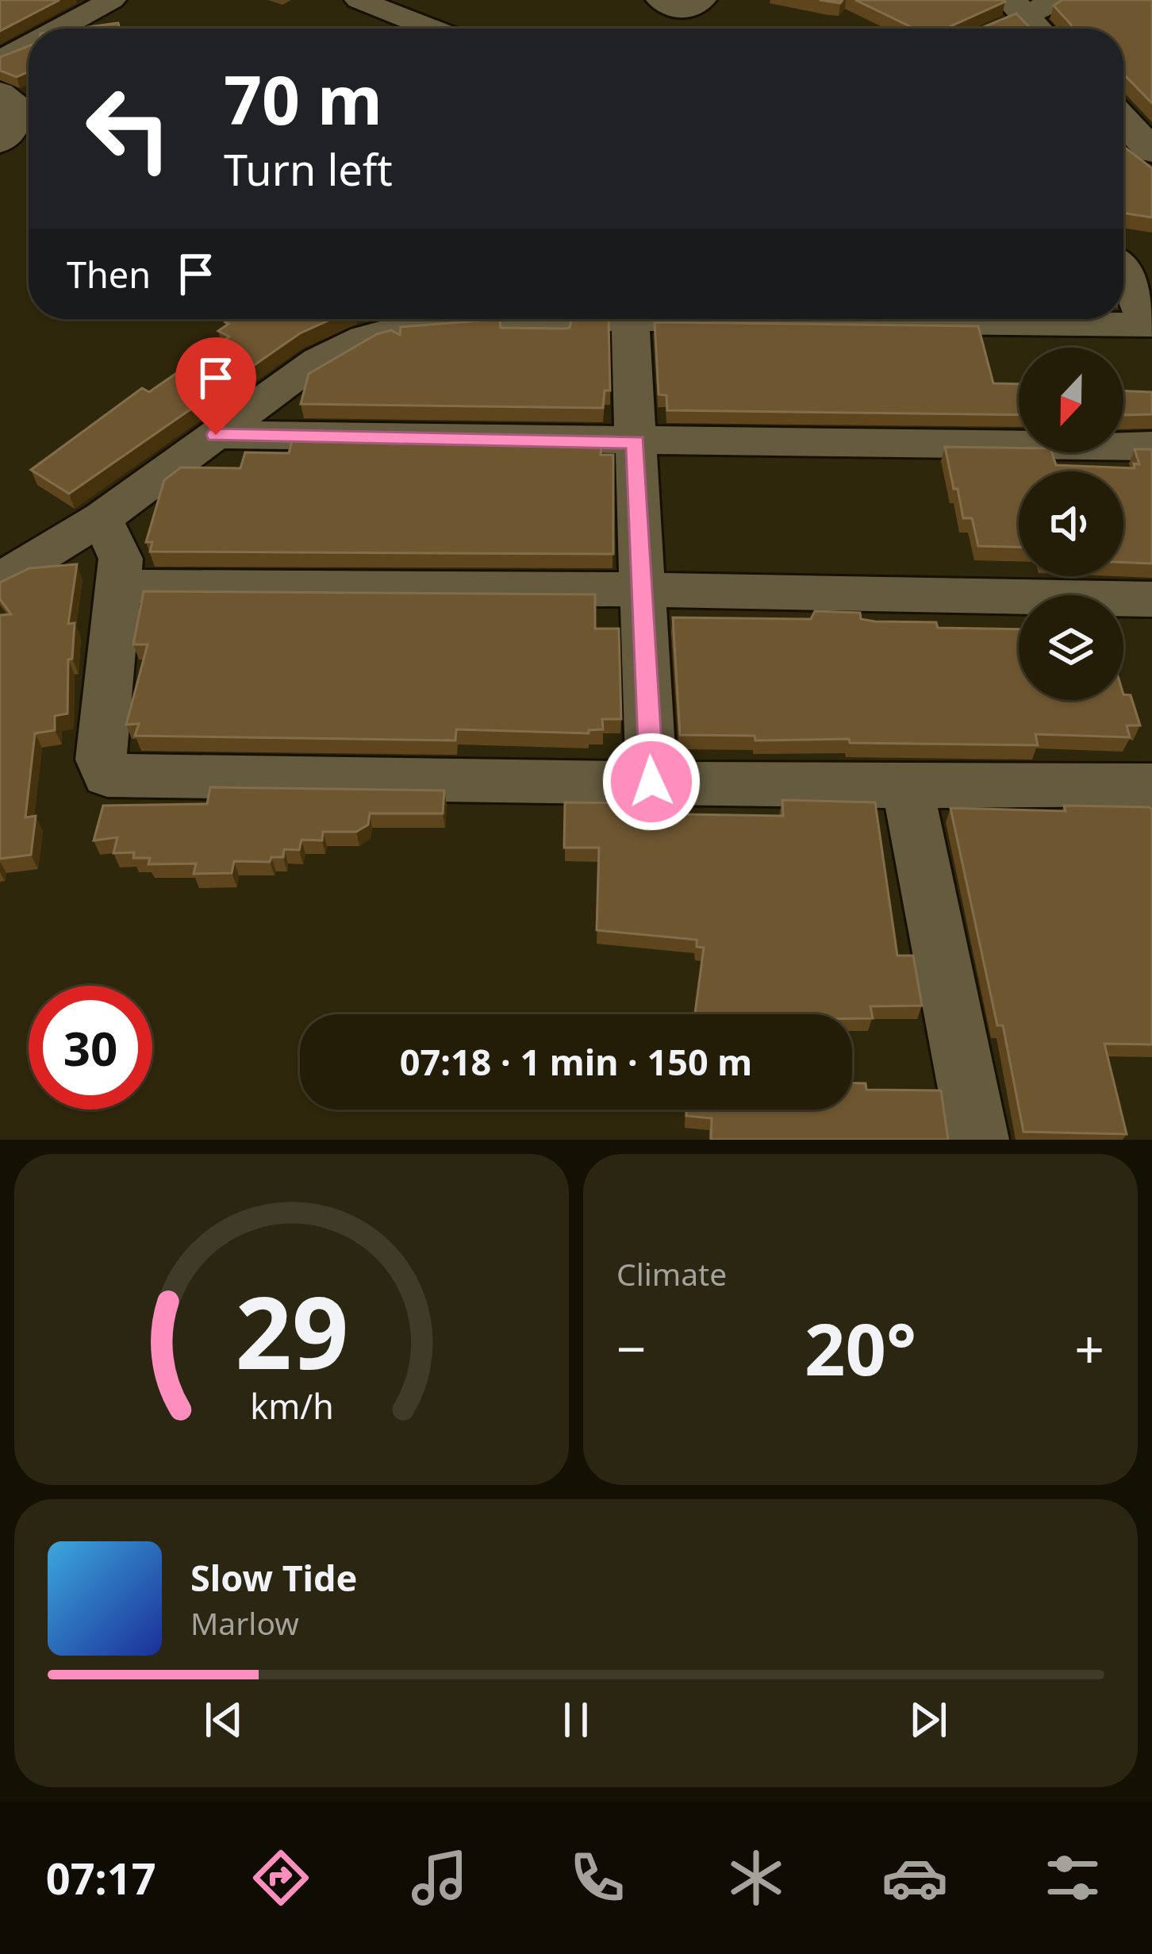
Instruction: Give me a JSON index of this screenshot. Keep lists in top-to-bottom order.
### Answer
{
  "north": "bottom",
  "page": {
    "turn": ["70 m", "Turn left"],
    "then": "Then",
    "limit": "30",
    "trip": "07:18 · 1 min · 150 m",
    "tile": "Climate",
    "heat": ["−", "20°", "+"],
    "song": ["Slow Tide", "Marlow"],
    "tabs": "07:17",
    "gauge": ["29", "km/h"]
  }
}
